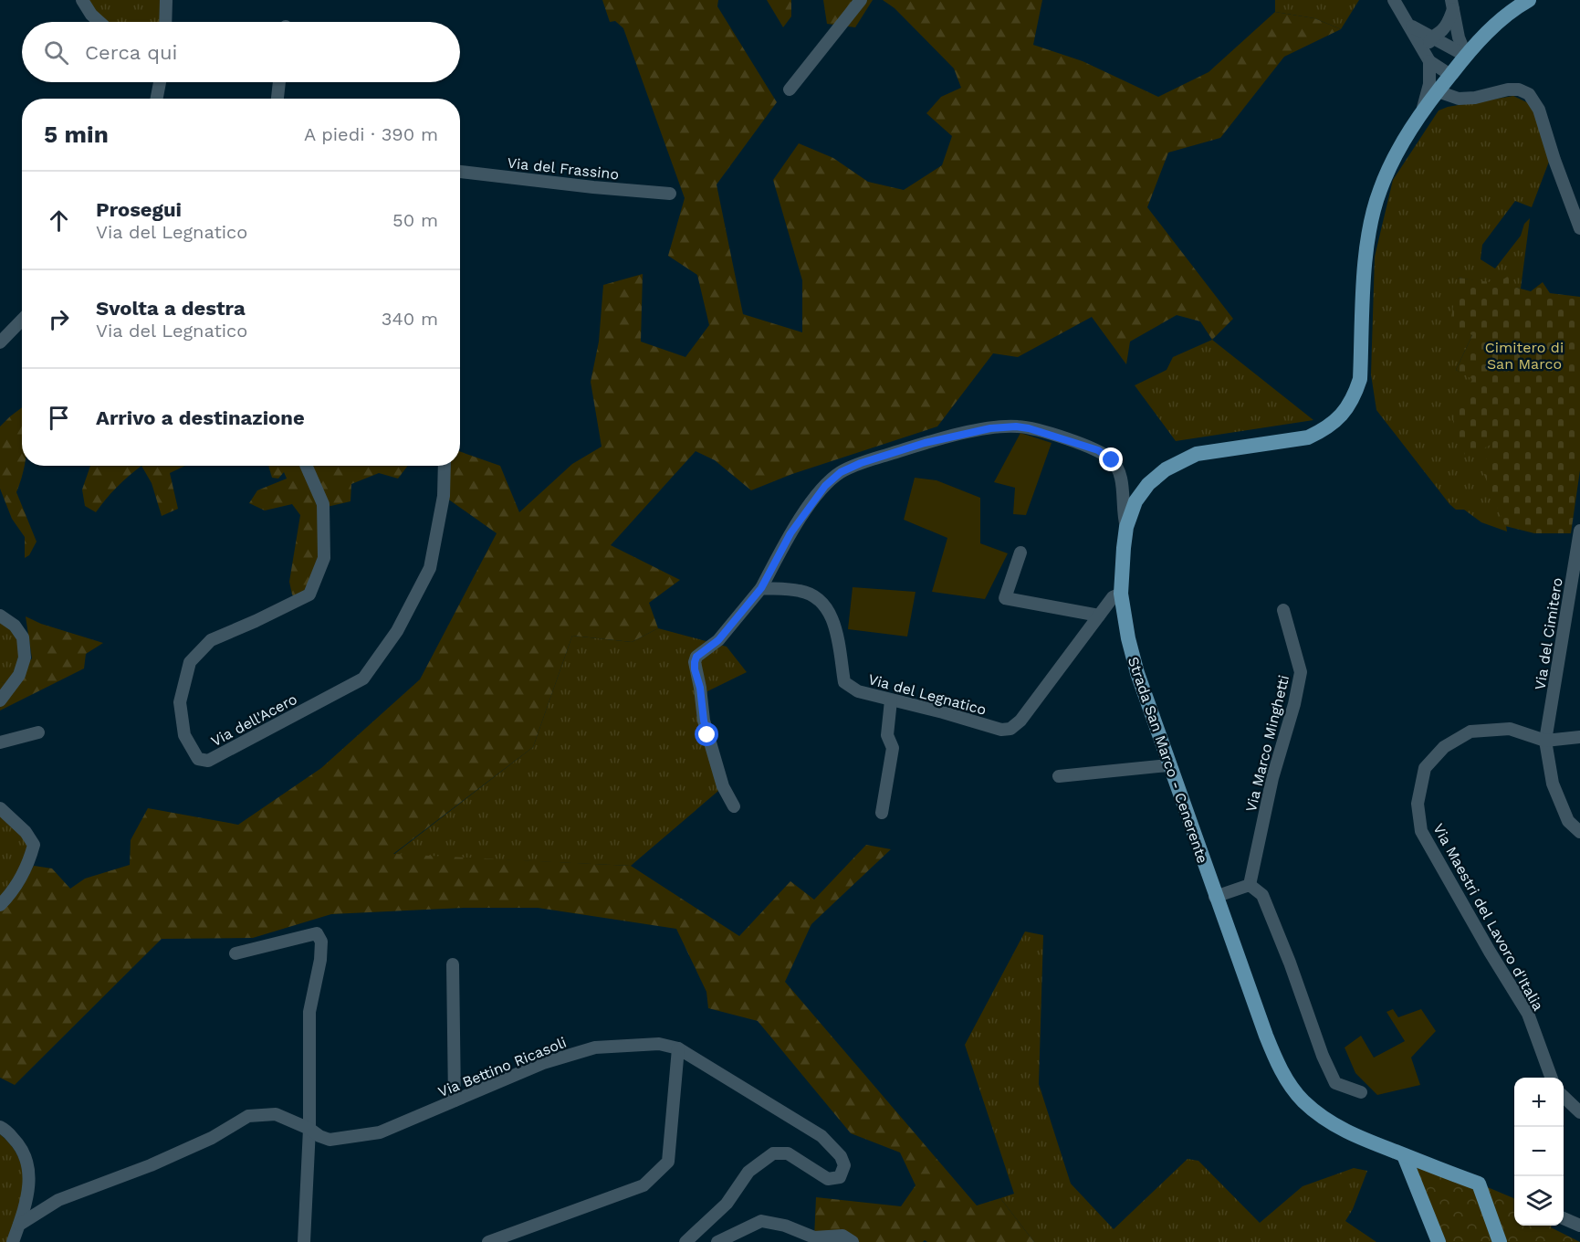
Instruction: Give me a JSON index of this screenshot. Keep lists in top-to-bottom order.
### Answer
{
  "streets": {
    "main road": ["Strada San Marco - Cenerente"],
    "street": [
      "Via del Frassino",
      "Via del Cimitero",
      "Via del Legnatico",
      "Via dell'Acero",
      "Via Marco Minghetti",
      "Via Maestri del Lavoro d'Italia",
      "Via Bettino Ricasoli"
    ]
  },
  "crossings": [
    ["Via del Cimitero", "Via Maestri del Lavoro d'Italia"],
    ["Via del Legnatico", "Strada San Marco - Cenerente"]
  ],
  "parks": ["Cimitero di San Marco"],
  "page": {
    "search": "Cerca qui",
    "heading": ["5 min", "A piedi · 390 m"],
    "list": [
      ["Prosegui", "Via del Legnatico", "50 m"],
      ["Svolta a destra", "Via del Legnatico", "340 m"],
      "Arrivo a destinazione"
    ],
    "map_buttons": ["+", "−"]
  }
}
